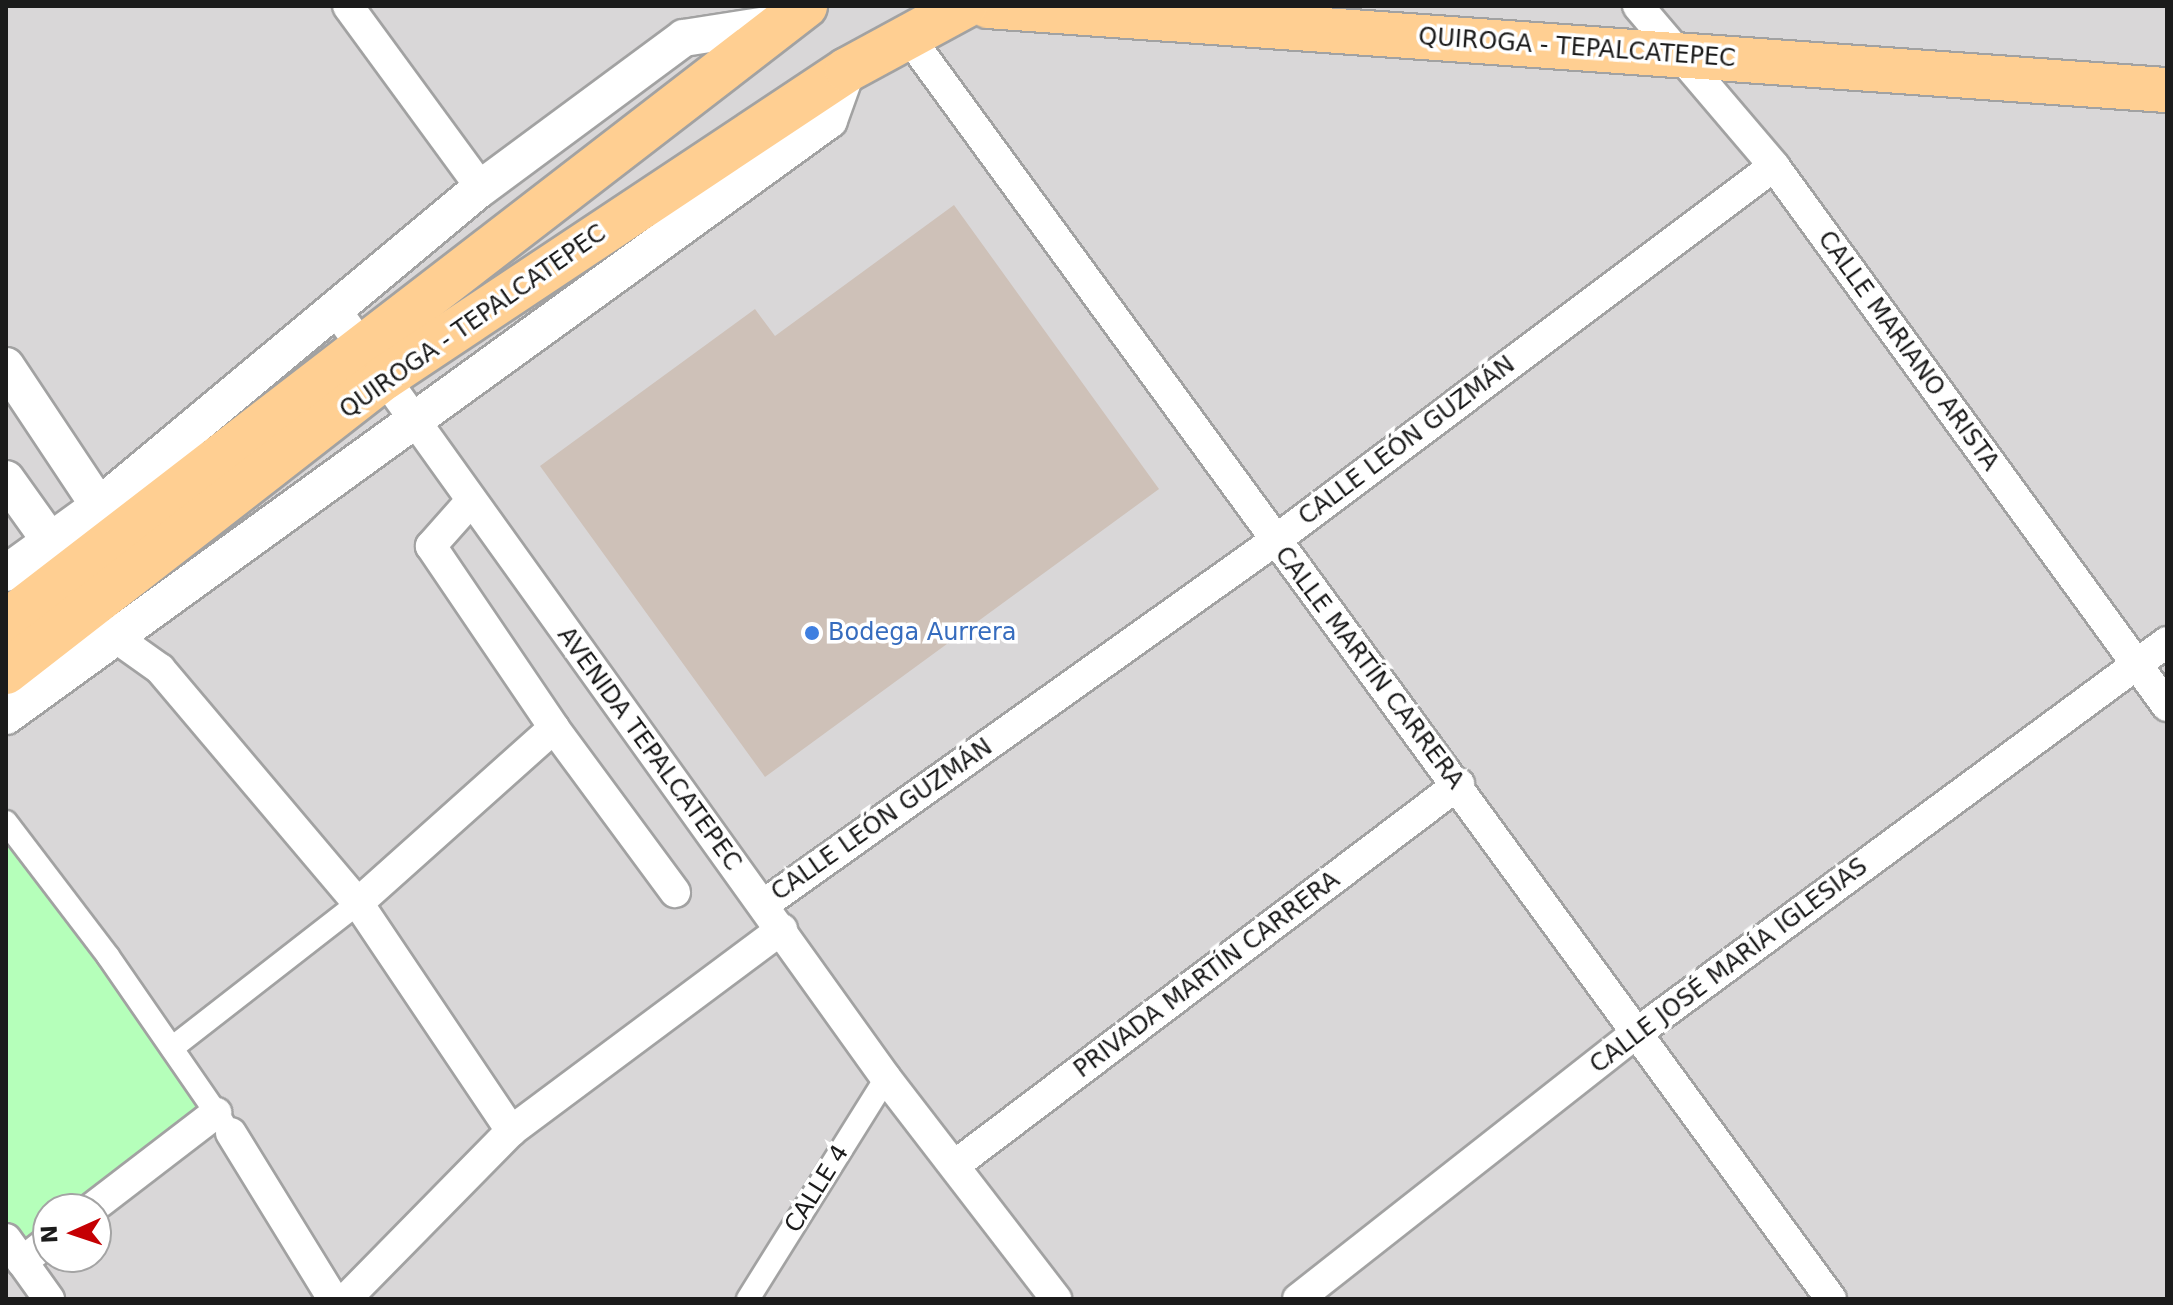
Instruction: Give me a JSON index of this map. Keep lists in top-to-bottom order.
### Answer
{
  "streets": {
    "main road": ["QUIROGA - TEPALCATEPEC"],
    "street": [
      "CALLE MARIANO ARISTA",
      "CALLE LEÓN GUZMÁN",
      "CALLE MARTÍN CARRERA",
      "AVENIDA TEPALCATEPEC",
      "CALLE JOSÉ MARÍA IGLESIAS",
      "PRIVADA MARTÍN CARRERA",
      "CALLE 4"
    ]
  },
  "crossings": [
    ["QUIROGA - TEPALCATEPEC", "CALLE MARIANO ARISTA"],
    ["QUIROGA - TEPALCATEPEC", "CALLE MARTÍN CARRERA"],
    ["QUIROGA - TEPALCATEPEC", "AVENIDA TEPALCATEPEC"],
    ["CALLE MARIANO ARISTA", "CALLE LEÓN GUZMÁN"],
    ["CALLE MARIANO ARISTA", "CALLE JOSÉ MARÍA IGLESIAS"],
    ["CALLE LEÓN GUZMÁN", "CALLE MARTÍN CARRERA"],
    ["CALLE LEÓN GUZMÁN", "AVENIDA TEPALCATEPEC"],
    ["CALLE MARTÍN CARRERA", "CALLE JOSÉ MARÍA IGLESIAS"],
    ["CALLE MARTÍN CARRERA", "PRIVADA MARTÍN CARRERA"],
    ["AVENIDA TEPALCATEPEC", "PRIVADA MARTÍN CARRERA"],
    ["AVENIDA TEPALCATEPEC", "CALLE 4"]
  ],
  "places": ["Bodega Aurrera"],
  "north": "left"
}
